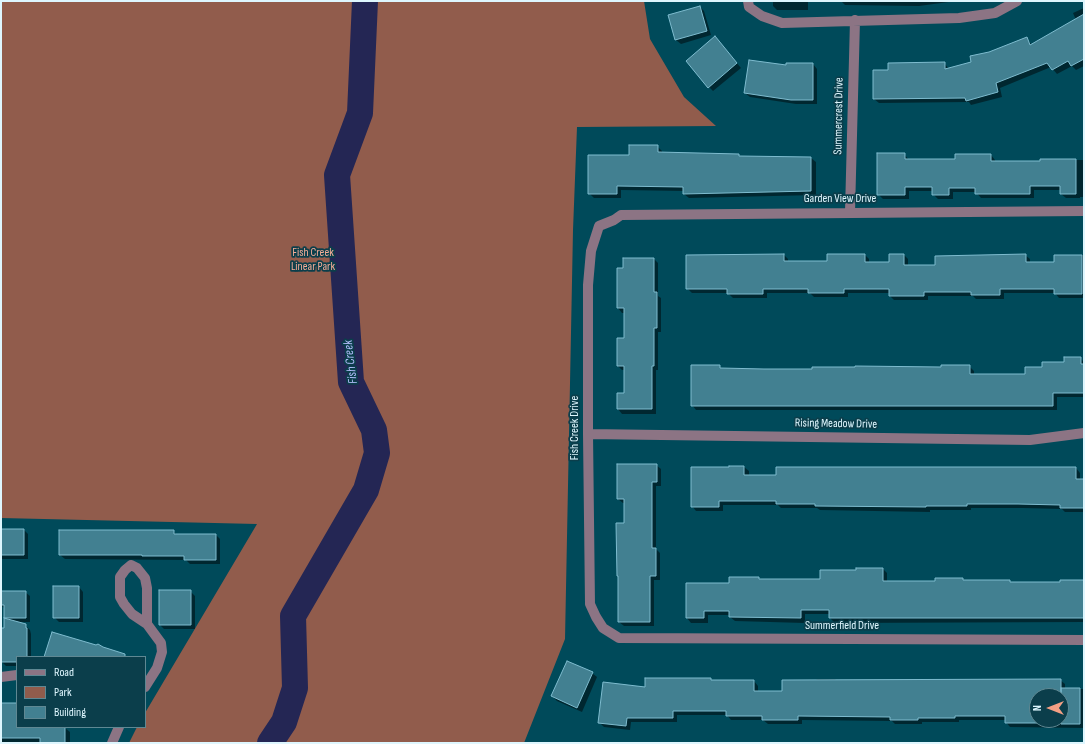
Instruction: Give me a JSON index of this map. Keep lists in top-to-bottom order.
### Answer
{
  "streets": {
    "street": [
      "Summercrest Drive",
      "Garden View Drive",
      "Rising Meadow Drive",
      "Fish Creek Drive",
      "Summerfield Drive"
    ]
  },
  "crossings": [
    ["Summercrest Drive", "Garden View Drive"],
    ["Garden View Drive", "Fish Creek Drive"],
    ["Rising Meadow Drive", "Fish Creek Drive"],
    ["Fish Creek Drive", "Summerfield Drive"]
  ],
  "water": ["Fish Creek"],
  "parks": ["Fish Creek Linear Park"],
  "legend": ["Road", "Park", "Building"],
  "north": "left"
}
